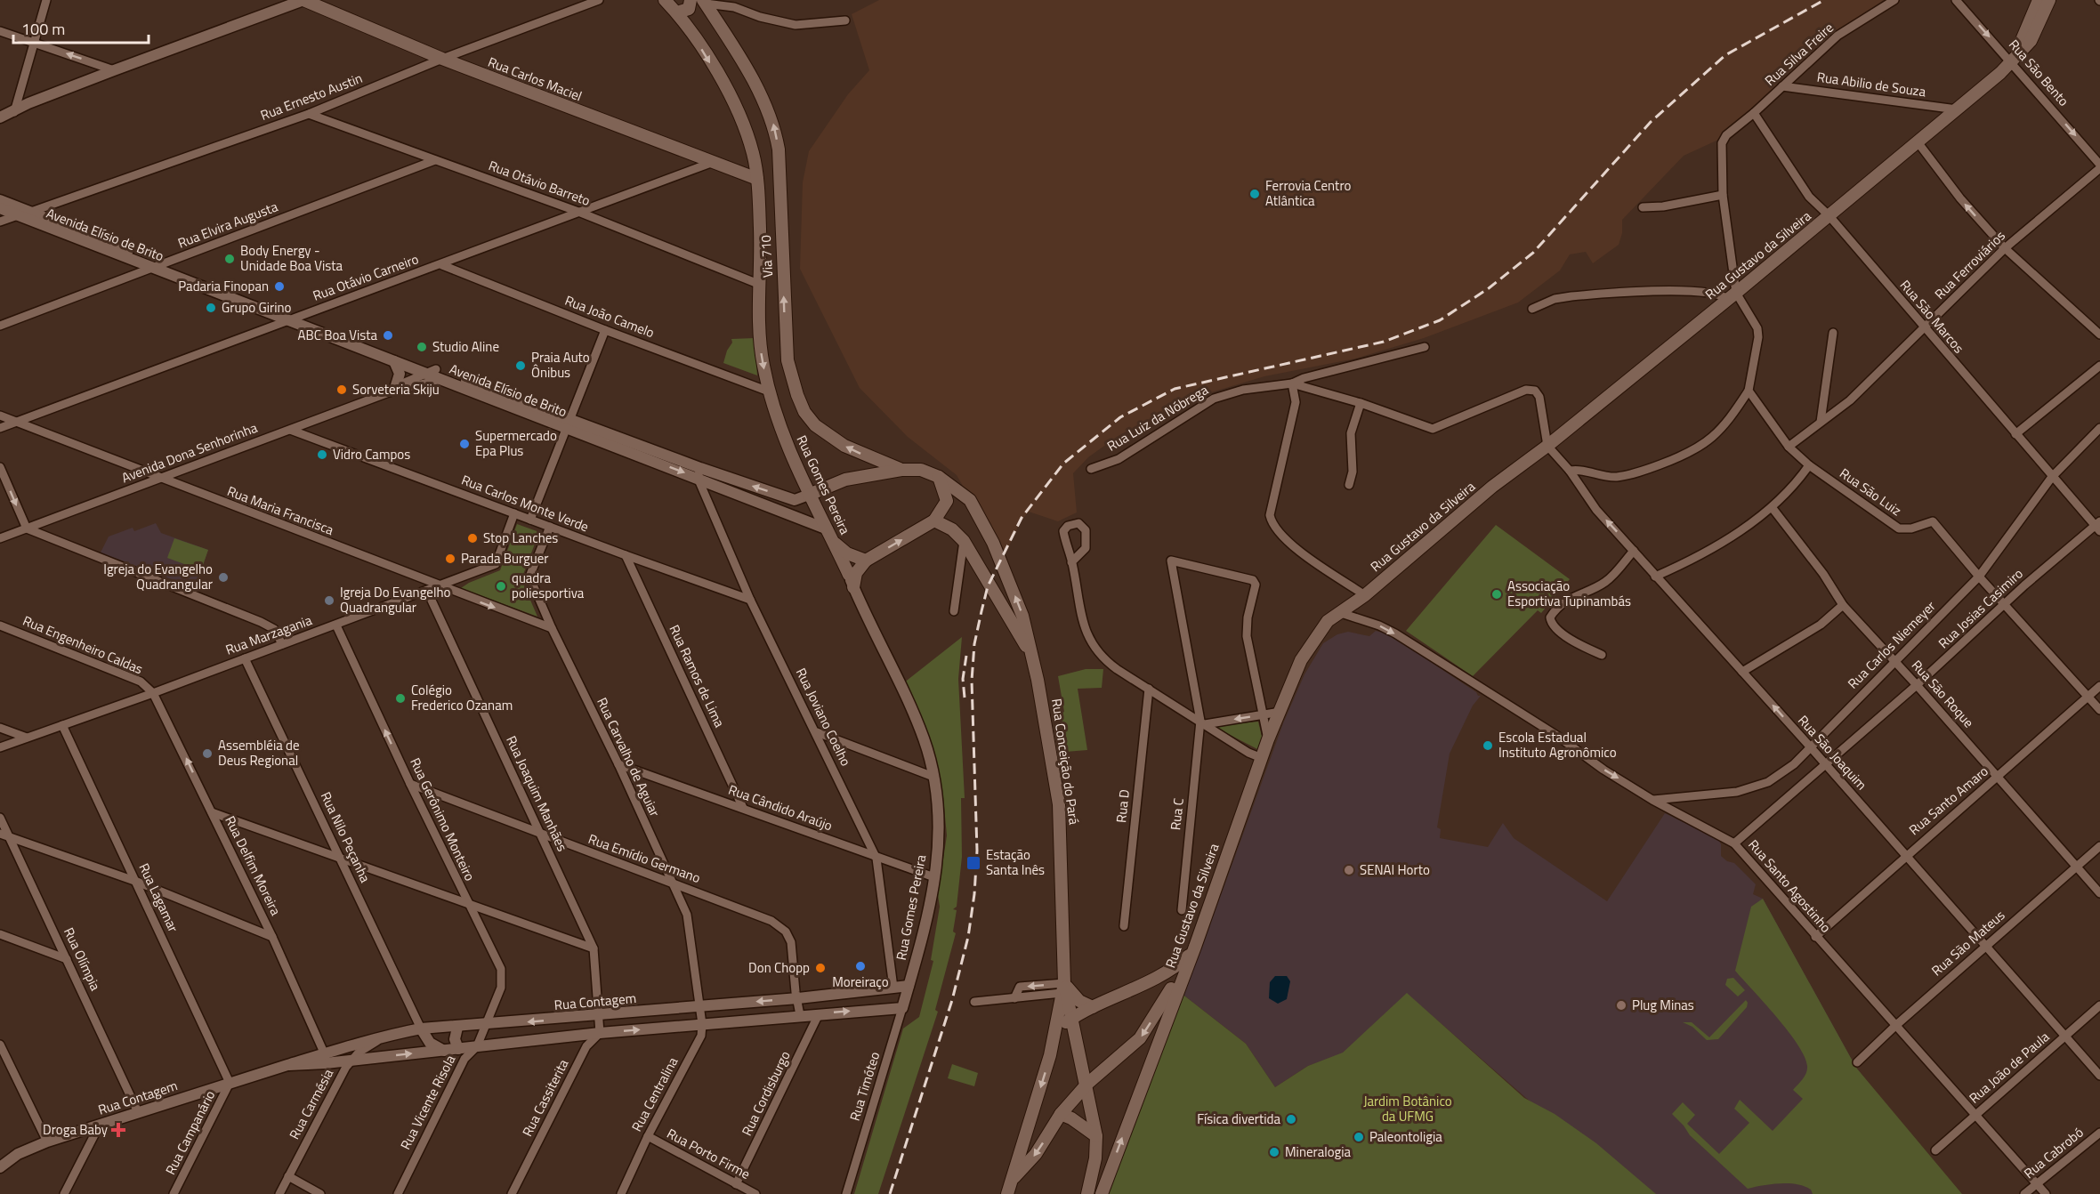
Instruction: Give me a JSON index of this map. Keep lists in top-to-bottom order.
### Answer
{
  "streets": {
    "main road": [
      "Rua Carlos Maciel",
      "Rua Gustavo da Silveira",
      "Via 710",
      "Rua Gomes Pereira",
      "Rua Conceição do Pará"
    ],
    "street": [
      "Rua Silva Freire",
      "Rua São Bento",
      "Rua Abilio de Souza",
      "Rua Ernesto Austin",
      "Rua Otávio Barreto",
      "Rua Elvira Augusta",
      "Avenida Elísio de Brito",
      "Rua Ferroviários",
      "Rua Otávio Carneiro",
      "Rua João Camelo",
      "Rua São Marcos",
      "Rua Luiz da Nóbrega",
      "Avenida Dona Senhorinha",
      "Rua São Luiz",
      "Rua Carlos Monte Verde",
      "Rua Maria Francisca",
      "Rua Josias Casimiro",
      "Rua Marzagania",
      "Rua Engenheiro Caldas",
      "Rua Carlos Niemeyer",
      "Rua Ramos de Lima",
      "Rua São Roque",
      "Rua Joviano Coelho",
      "Rua São Joaquim",
      "Rua Carvalho de Aguiar",
      "Rua Joaquim Manhães",
      "Rua Santo Amaro",
      "Rua D",
      "Rua Cândido Araújo",
      "Rua C",
      "Rua Gerônimo Monteiro",
      "Rua Nilo Peçanha",
      "Rua Emídio Germano",
      "Rua Delfim Moreira",
      "Rua Santo Agostinho",
      "Rua Lagamar",
      "Rua São Mateus",
      "Rua Olímpia",
      "Rua Contagem",
      "Rua João de Paula",
      "Rua Timóteo",
      "Rua Cordisburgo",
      "Rua Centralina",
      "Rua Cassiterita",
      "Rua Vicente Risola",
      "Rua Carmésia",
      "Rua Campanário",
      "Rua Cabrobó",
      "Rua Porto Firme"
    ]
  },
  "crossings": [
    ["Rua Silva Freire", "Rua Abilio de Souza"],
    ["Rua Silva Freire", "Rua São Marcos"],
    ["Rua São Bento", "Rua Gustavo da Silveira"],
    ["Rua Carlos Maciel", "Rua Ernesto Austin"],
    ["Rua Carlos Maciel", "Rua Otávio Carneiro"],
    ["Rua Carlos Maciel", "Rua Gomes Pereira"],
    ["Rua Abilio de Souza", "Rua Gustavo da Silveira"],
    ["Rua Ernesto Austin", "Rua Otávio Barreto"],
    ["Rua Ernesto Austin", "Avenida Elísio de Brito"],
    ["Rua Otávio Barreto", "Rua Elvira Augusta"],
    ["Rua Otávio Barreto", "Rua Otávio Carneiro"],
    ["Rua Otávio Barreto", "Rua Gomes Pereira"],
    ["Rua Elvira Augusta", "Avenida Elísio de Brito"],
    ["Avenida Elísio de Brito", "Rua Otávio Carneiro"],
    ["Avenida Elísio de Brito", "Avenida Dona Senhorinha"],
    ["Avenida Elísio de Brito", "Rua Gomes Pereira"],
    ["Avenida Elísio de Brito", "Rua Joviano Coelho"],
    ["Rua Gustavo da Silveira", "Rua São Marcos"],
    ["Rua Gustavo da Silveira", "Rua São Joaquim"],
    ["Rua Gustavo da Silveira", "Rua Santo Agostinho"],
    ["Rua Ferroviários", "Rua São Marcos"],
    ["Rua Ferroviários", "Rua São Luiz"],
    ["Rua Otávio Carneiro", "Rua João Camelo"],
    ["Rua Otávio Carneiro", "Rua Maria Francisca"],
    ["Rua João Camelo", "Rua Gomes Pereira"],
    ["Rua São Marcos", "Rua Josias Casimiro"],
    ["Rua São Marcos", "Rua Carlos Niemeyer"],
    ["Avenida Dona Senhorinha", "Rua Carlos Monte Verde"],
    ["Avenida Dona Senhorinha", "Rua Maria Francisca"],
    ["Rua Gomes Pereira", "Rua Cândido Araújo"],
    ["Rua Gomes Pereira", "Rua Contagem"],
    ["Rua Gomes Pereira", "Rua Timóteo"],
    ["Rua São Luiz", "Rua Josias Casimiro"],
    ["Rua São Luiz", "Rua Carlos Niemeyer"],
    ["Rua São Luiz", "Rua Santo Amaro"],
    ["Rua Carlos Monte Verde", "Rua Marzagania"],
    ["Rua Carlos Monte Verde", "Rua Ramos de Lima"],
    ["Rua Carlos Monte Verde", "Rua Joviano Coelho"],
    ["Rua Carlos Monte Verde", "Rua Carvalho de Aguiar"],
    ["Rua Maria Francisca", "Rua Marzagania"],
    ["Rua Maria Francisca", "Rua Carvalho de Aguiar"],
    ["Rua Josias Casimiro", "Rua São Roque"],
    ["Rua Josias Casimiro", "Rua São Joaquim"],
    ["Rua Josias Casimiro", "Rua Santo Agostinho"],
    ["Rua Marzagania", "Rua Engenheiro Caldas"],
    ["Rua Marzagania", "Rua Joaquim Manhães"],
    ["Rua Marzagania", "Rua Gerônimo Monteiro"],
    ["Rua Marzagania", "Rua Nilo Peçanha"],
    ["Rua Marzagania", "Rua Delfim Moreira"],
    ["Rua Marzagania", "Rua Lagamar"],
    ["Rua Engenheiro Caldas", "Rua Delfim Moreira"],
    ["Rua Carlos Niemeyer", "Rua São Roque"],
    ["Rua Carlos Niemeyer", "Rua São Joaquim"],
    ["Rua Carlos Niemeyer", "Rua Santo Agostinho"],
    ["Rua Ramos de Lima", "Rua Cândido Araújo"],
    ["Rua São Roque", "Rua Santo Amaro"],
    ["Rua São Roque", "Rua São Mateus"],
    ["Rua Joviano Coelho", "Rua Cândido Araújo"],
    ["Rua Joviano Coelho", "Rua Contagem"],
    ["Rua São Joaquim", "Rua Santo Amaro"],
    ["Rua São Joaquim", "Rua São Mateus"],
    ["Rua São Joaquim", "Rua João de Paula"],
    ["Rua Carvalho de Aguiar", "Rua Cândido Araújo"],
    ["Rua Carvalho de Aguiar", "Rua Emídio Germano"],
    ["Rua Carvalho de Aguiar", "Rua Contagem"],
    ["Rua Carvalho de Aguiar", "Rua Centralina"],
    ["Rua Joaquim Manhães", "Rua Emídio Germano"],
    ["Rua Joaquim Manhães", "Rua Contagem"],
    ["Rua Santo Amaro", "Rua Santo Agostinho"],
    ["Rua Gerônimo Monteiro", "Rua Emídio Germano"],
    ["Rua Gerônimo Monteiro", "Rua Contagem"],
    ["Rua Gerônimo Monteiro", "Rua Vicente Risola"],
    ["Rua Nilo Peçanha", "Rua Contagem"],
    ["Rua Emídio Germano", "Rua Contagem"],
    ["Rua Delfim Moreira", "Rua Contagem"],
    ["Rua Santo Agostinho", "Rua São Mateus"],
    ["Rua Santo Agostinho", "Rua João de Paula"],
    ["Rua Santo Agostinho", "Rua Cabrobó"],
    ["Rua Lagamar", "Rua Contagem"],
    ["Rua Lagamar", "Rua Campanário"],
    ["Rua Olímpia", "Rua Contagem"],
    ["Rua Contagem", "Rua Timóteo"],
    ["Rua Contagem", "Rua Cordisburgo"],
    ["Rua Contagem", "Rua Centralina"],
    ["Rua Contagem", "Rua Cassiterita"],
    ["Rua Contagem", "Rua Vicente Risola"],
    ["Rua Contagem", "Rua Carmésia"],
    ["Rua Contagem", "Rua Campanário"],
    ["Rua Cordisburgo", "Rua Porto Firme"],
    ["Rua Centralina", "Rua Porto Firme"]
  ],
  "one_way": [
    "Rua São Bento",
    "Via 710",
    "Rua Gerônimo Monteiro",
    "Rua Santo Agostinho"
  ],
  "parks": ["Jardim Botânico da UFMG"],
  "places": {
    "other": [
      "Ferrovia Centro Atlântica",
      "Body Energy - Unidade Boa Vista",
      "Padaria Finopan",
      "Grupo Girino",
      "ABC Boa Vista",
      "Studio Aline",
      "Praia Auto Ônibus",
      "Sorveteria Skiju",
      "Supermercado Epa Plus",
      "Vidro Campos",
      "Stop Lanches",
      "Parada Burguer",
      "Igreja do Evangelho Quadrangular",
      "quadra poliesportiva",
      "Associação Esportiva Tupinambás",
      "Igreja Do Evangelho Quadrangular",
      "Colégio Frederico Ozanam",
      "Escola Estadual Instituto Agronômico",
      "Assembléia de Deus Regional",
      "SENAI Horto",
      "Moreiraço",
      "Don Chopp",
      "Plug Minas",
      "Física divertida",
      "Paleontoligia",
      "Mineralogia"
    ],
    "transit": ["Estação Santa Inês"],
    "health": ["Droga Baby"]
  },
  "scale_bar": "100 m"
}
